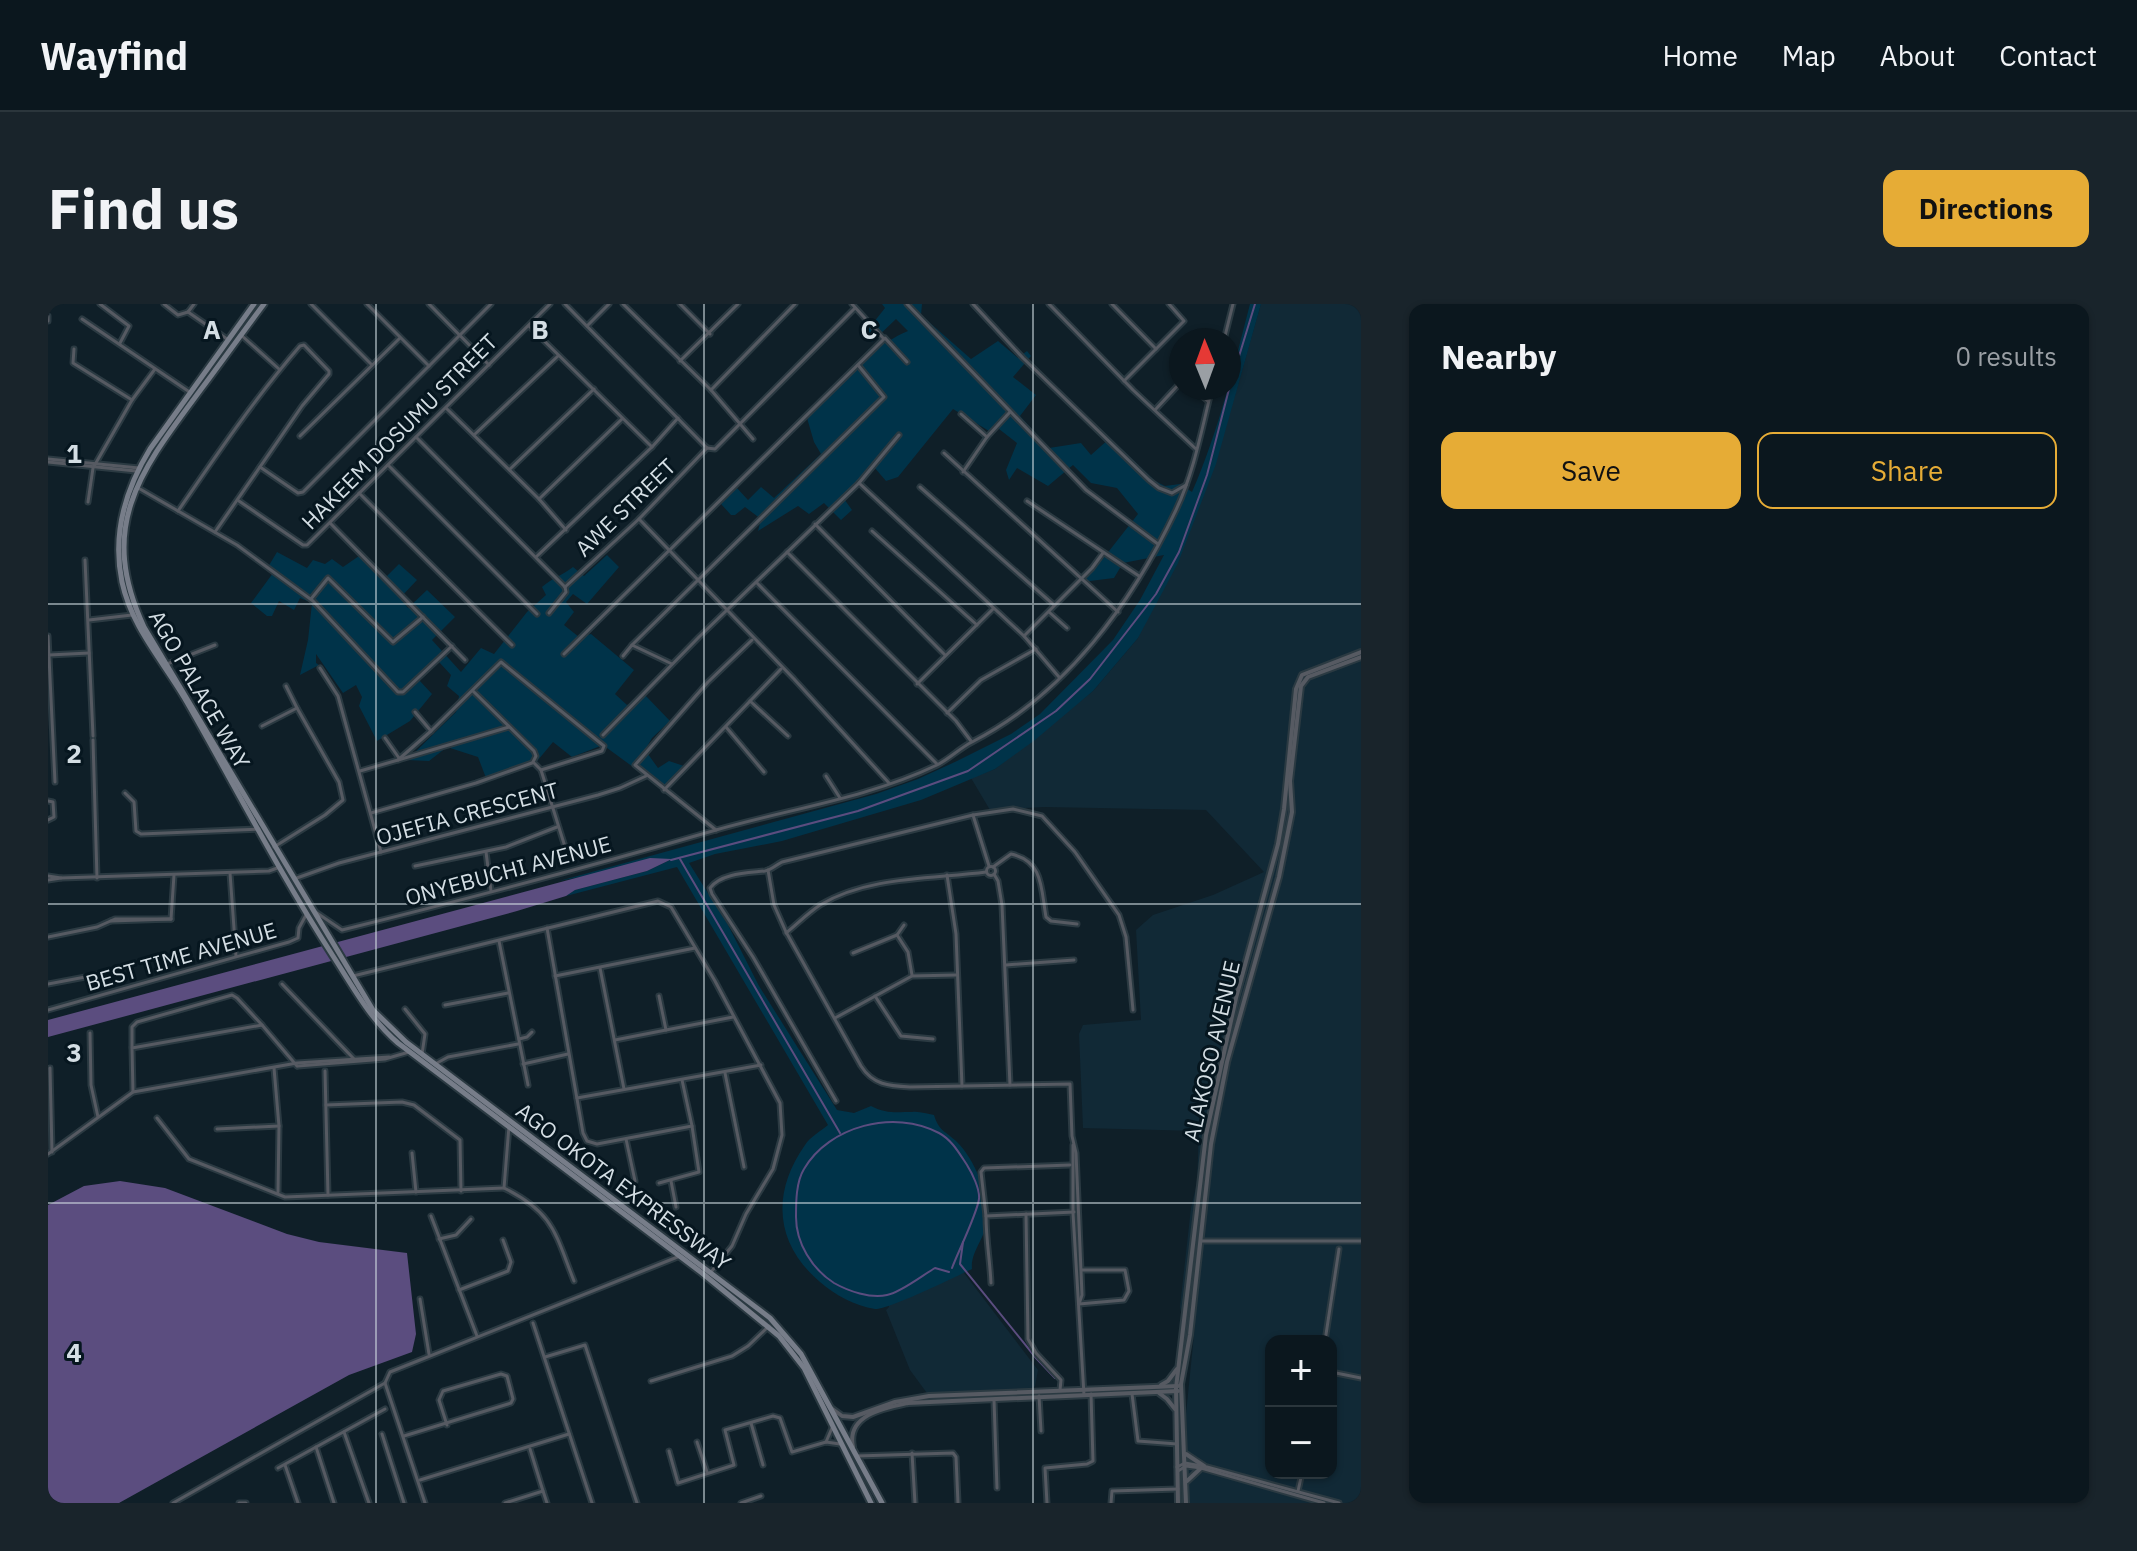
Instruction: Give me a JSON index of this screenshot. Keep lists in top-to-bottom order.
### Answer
{
  "streets": {
    "main road": ["AGO PALACE WAY", "AGO OKOTA EXPRESSWAY"],
    "street": [
      "HAKEEM DOSUMU STREET",
      "AWE STREET",
      "OJEFIA CRESCENT",
      "ONYEBUCHI AVENUE",
      "BEST TIME AVENUE",
      "ALAKOSO AVENUE"
    ]
  },
  "crossings": [
    ["AGO PALACE WAY", "OJEFIA CRESCENT"],
    ["AGO PALACE WAY", "ONYEBUCHI AVENUE"],
    ["AGO PALACE WAY", "BEST TIME AVENUE"],
    ["AGO PALACE WAY", "AGO OKOTA EXPRESSWAY"]
  ],
  "north": "top",
  "page": {
    "header": "Wayfind",
    "nav": [
      "Home",
      "Map",
      "About",
      "Contact"
    ],
    "buttons": [
      "Directions",
      ["Save", "Share"]
    ],
    "title": "Find us",
    "heading": ["Nearby", "0 results"],
    "map_buttons": ["+", "−"]
  },
  "grid": {
    "columns": ["A", "B", "C"],
    "rows": [
      "1",
      "2",
      "3",
      "4"
    ]
  }
}
